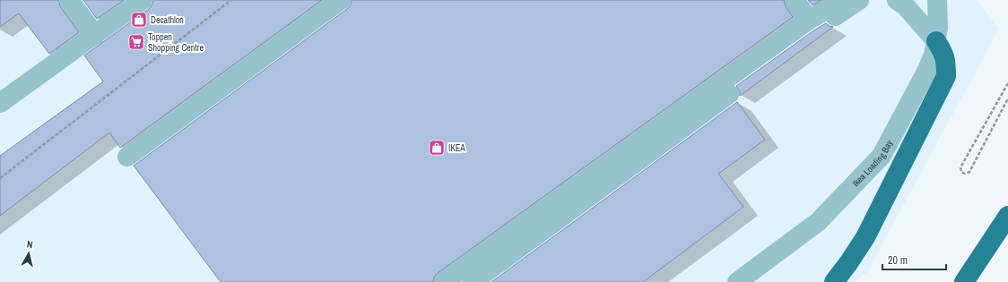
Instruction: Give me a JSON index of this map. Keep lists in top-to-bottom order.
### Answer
{
  "streets": {
    "lane": ["Ikea Loading Bay"]
  },
  "places": {
    "shop": ["Decathlon", "IKEA"],
    "supermarket": ["Toppen Shopping Centre"]
  },
  "scale_bar": "20 m",
  "north": "top"
}
